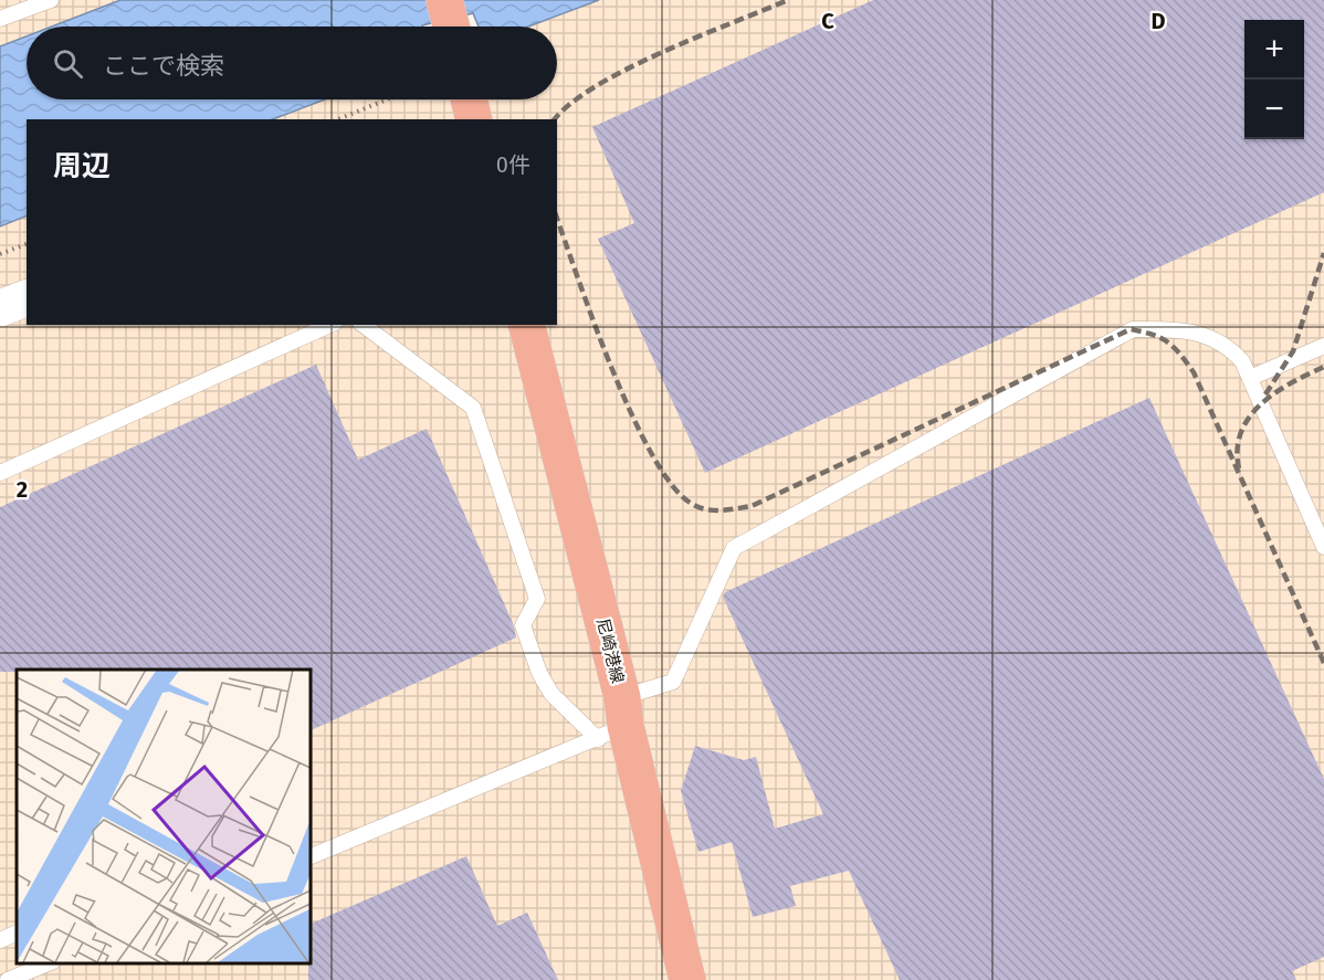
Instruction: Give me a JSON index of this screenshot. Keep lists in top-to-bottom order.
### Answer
{
  "streets": {
    "main road": ["尼崎港線"]
  },
  "page": {
    "map_buttons": ["+", "−"],
    "search": "ここで検索",
    "heading": ["周辺", "0件"]
  },
  "grid": {
    "columns": ["C", "D"],
    "rows": ["2"]
  }
}
